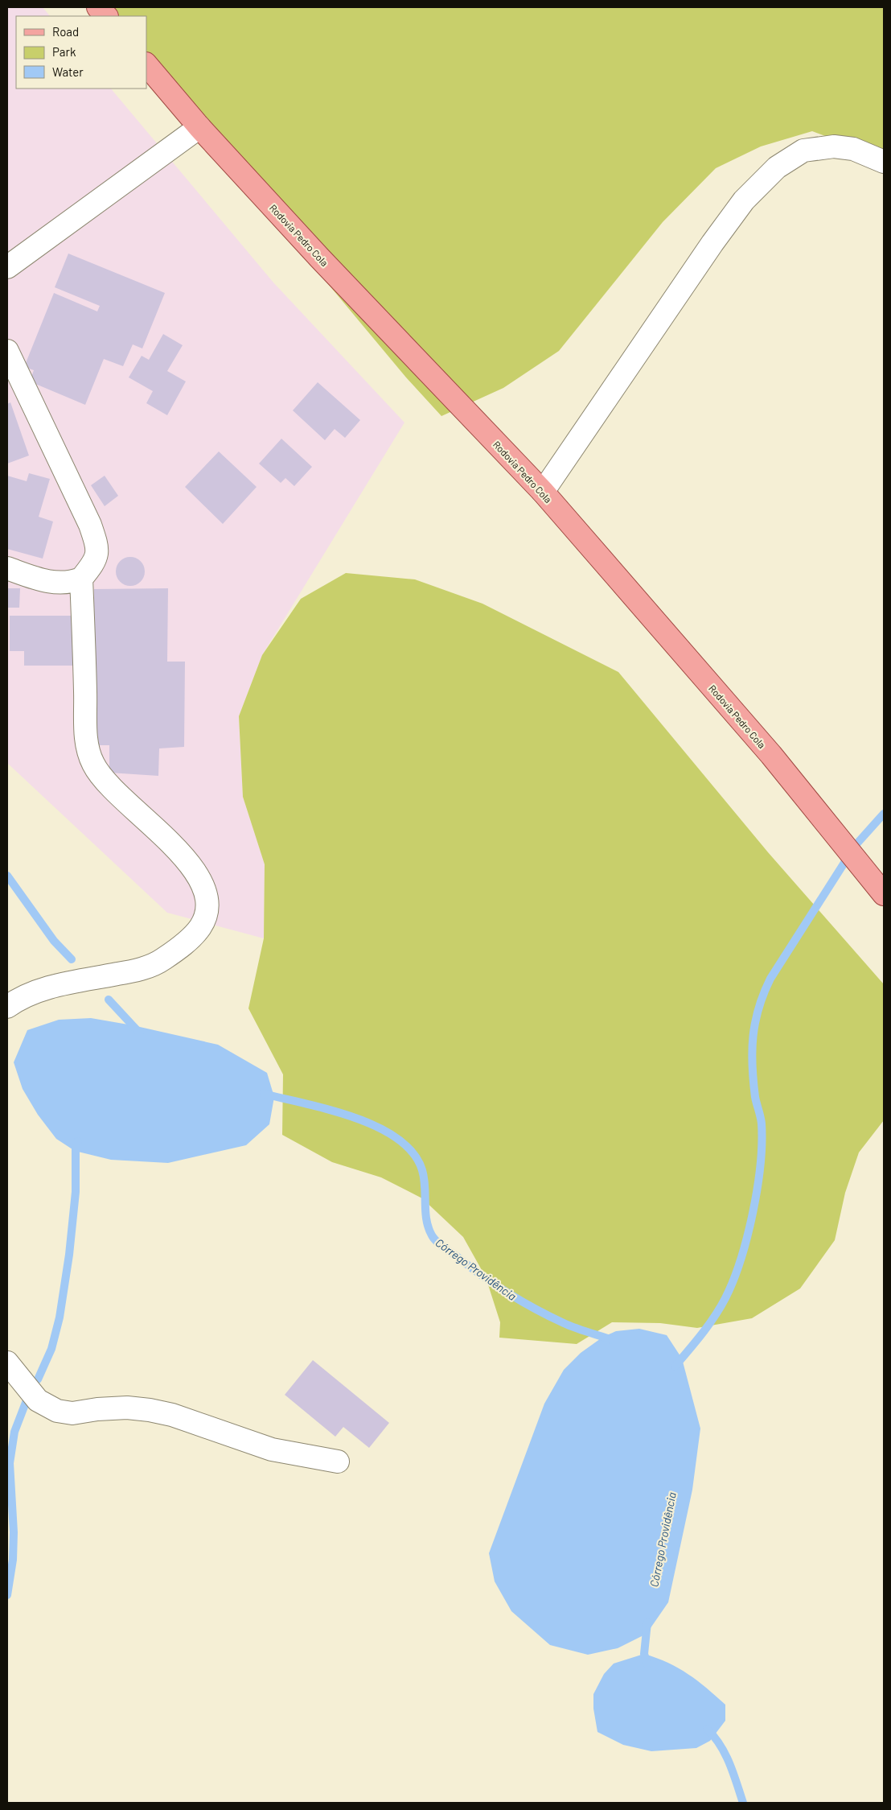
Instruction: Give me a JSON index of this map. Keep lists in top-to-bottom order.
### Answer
{
  "streets": {
    "main road": ["Rodovia Pedro Cola"]
  },
  "water": ["Córrego Providência"],
  "legend": ["Road", "Park", "Water"]
}
